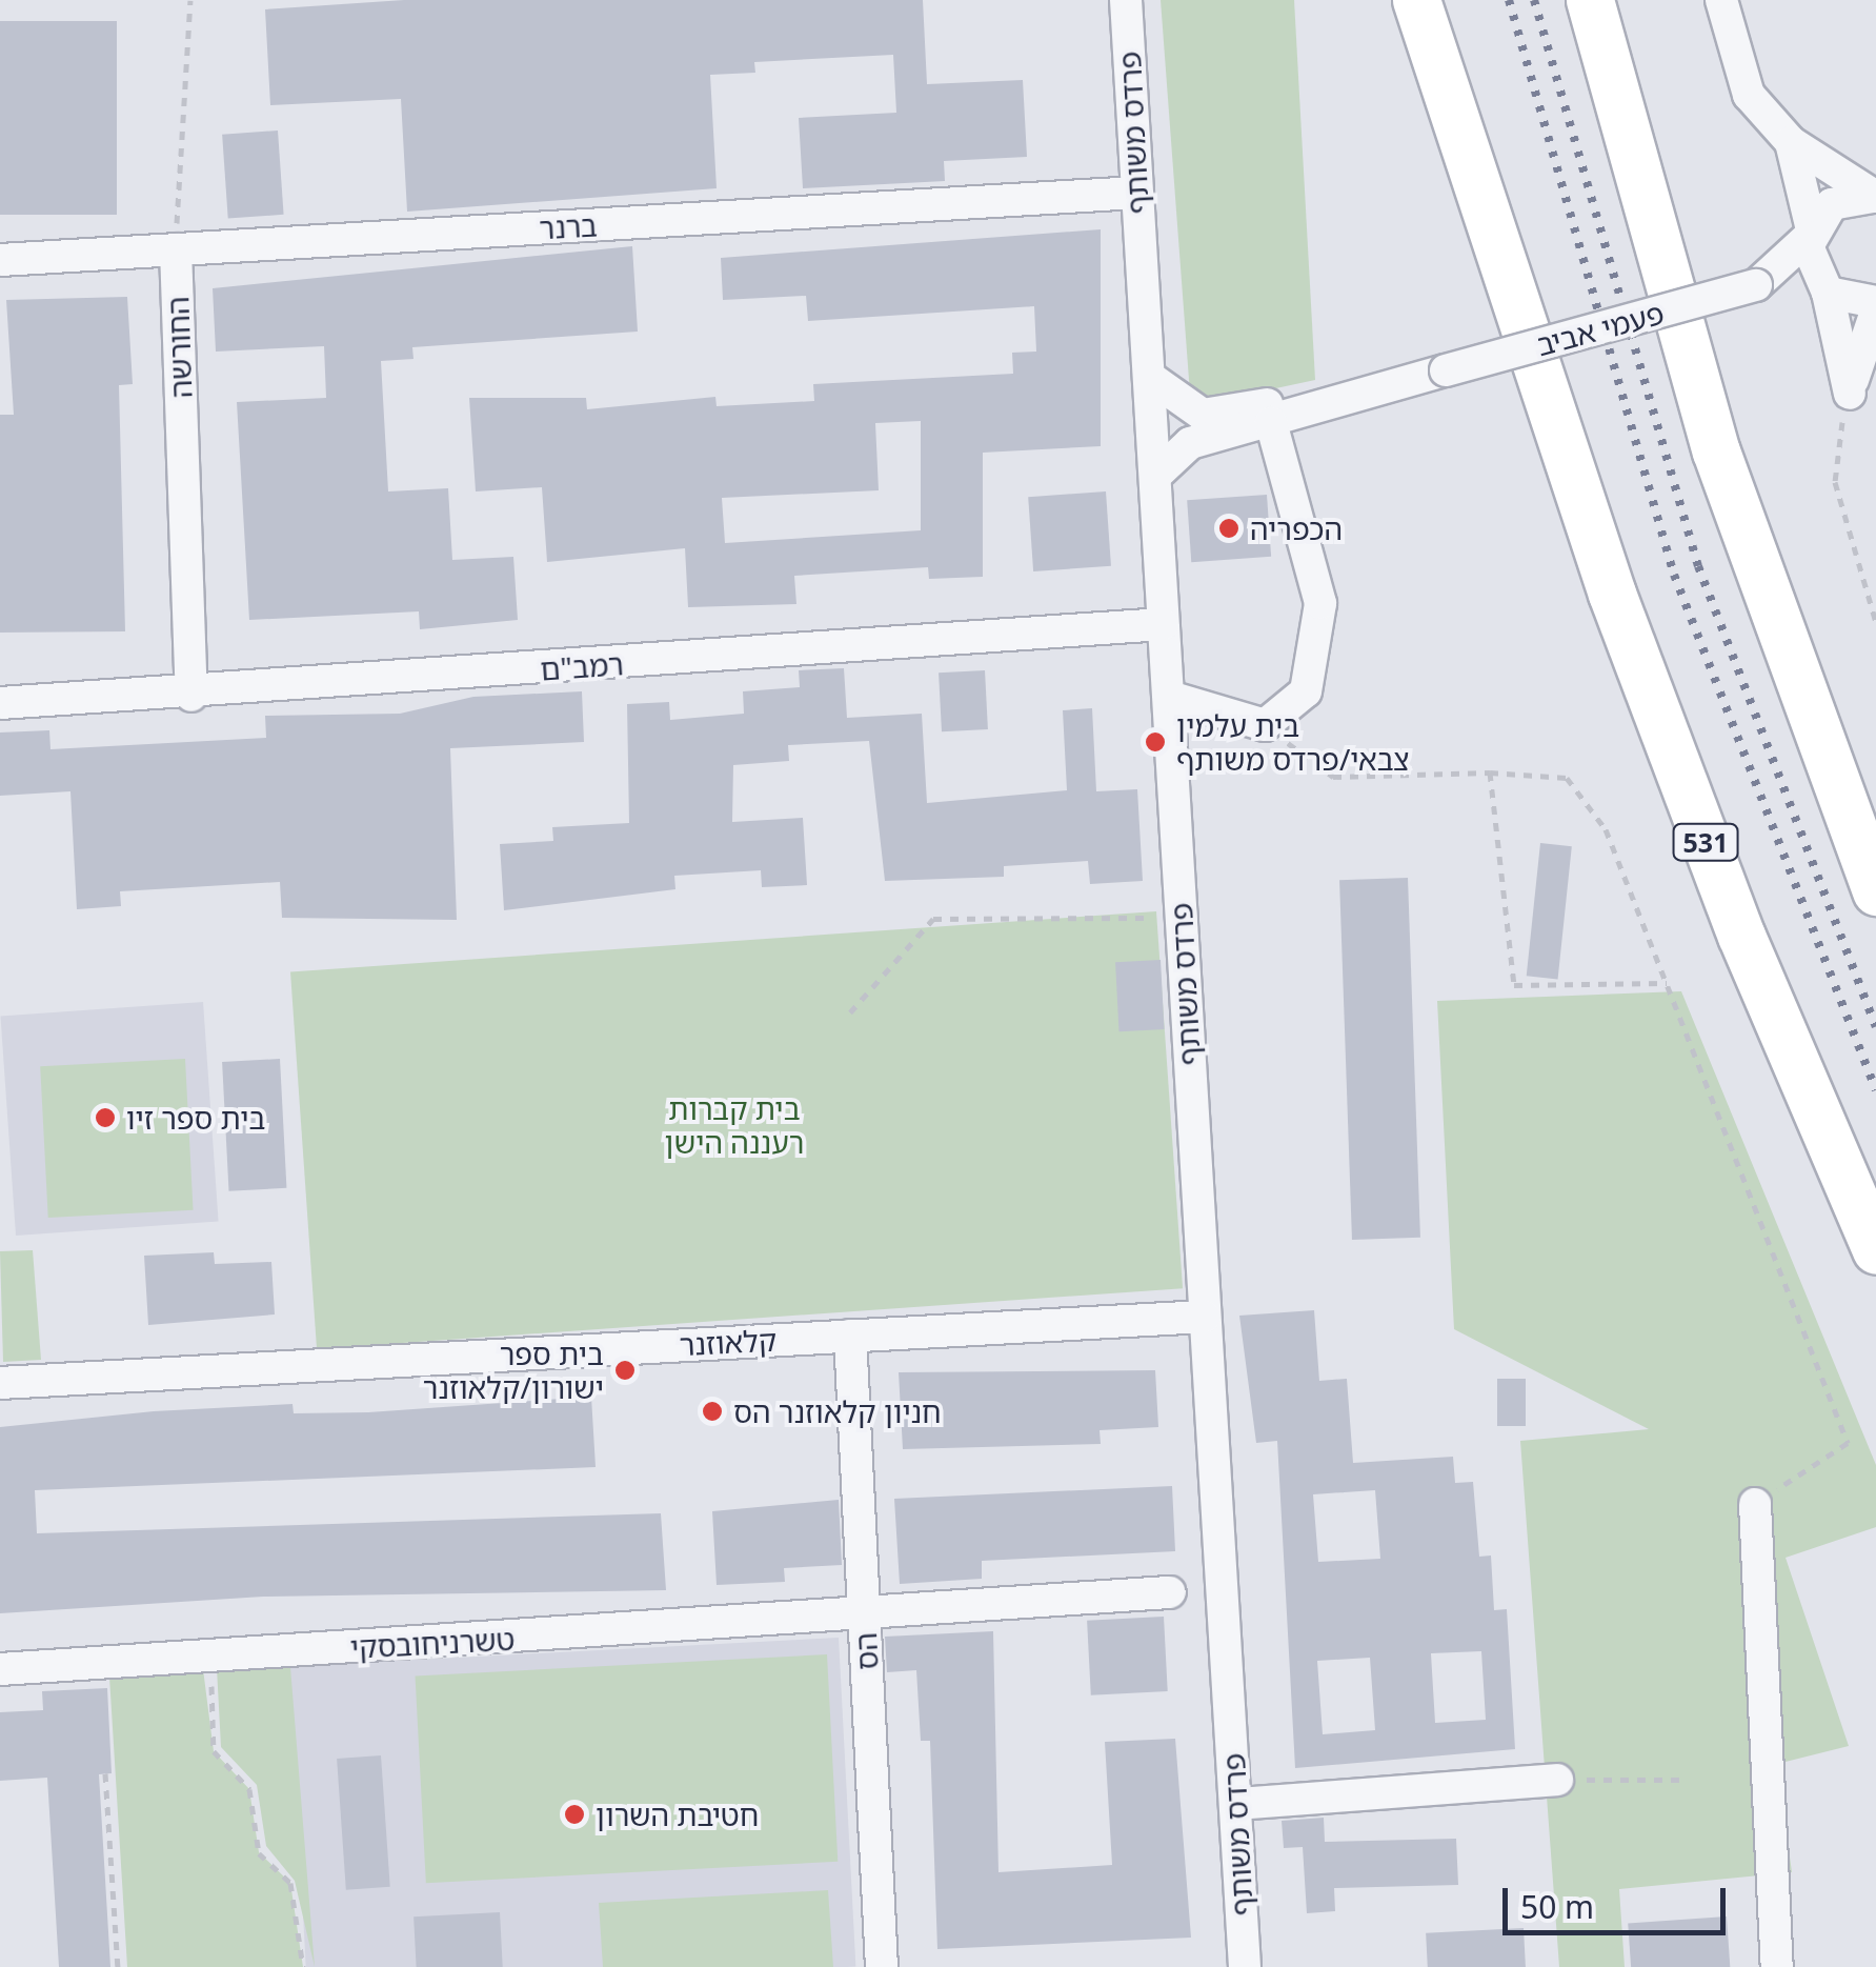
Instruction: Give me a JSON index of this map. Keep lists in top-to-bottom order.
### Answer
{
  "streets": {
    "highway": ["531"],
    "street": [
      "פרדס משותף",
      "ברנר",
      "פעמי אביב",
      "החורשה",
      "רמב\"ם",
      "קלאוזנר",
      "טשרניחובסקי",
      "הס"
    ]
  },
  "crossings": [
    ["פרדס משותף", "ברנר"],
    ["פרדס משותף", "פעמי אביב"],
    ["פרדס משותף", "רמב\"ם"],
    ["פרדס משותף", "קלאוזנר"],
    ["ברנר", "החורשה"],
    ["החורשה", "רמב\"ם"],
    ["קלאוזנר", "הס"],
    ["טשרניחובסקי", "הס"]
  ],
  "parks": ["בית קברות רעננה הישן"],
  "places": [
    "הכפריה",
    "בית עלמין צבאי/פרדס משותף",
    "בית ספר זיו",
    "בית ספר ישורון/קלאוזנר",
    "חניון קלאוזנר הס",
    "חטיבת השרון"
  ],
  "scale_bar": "50 m"
}
